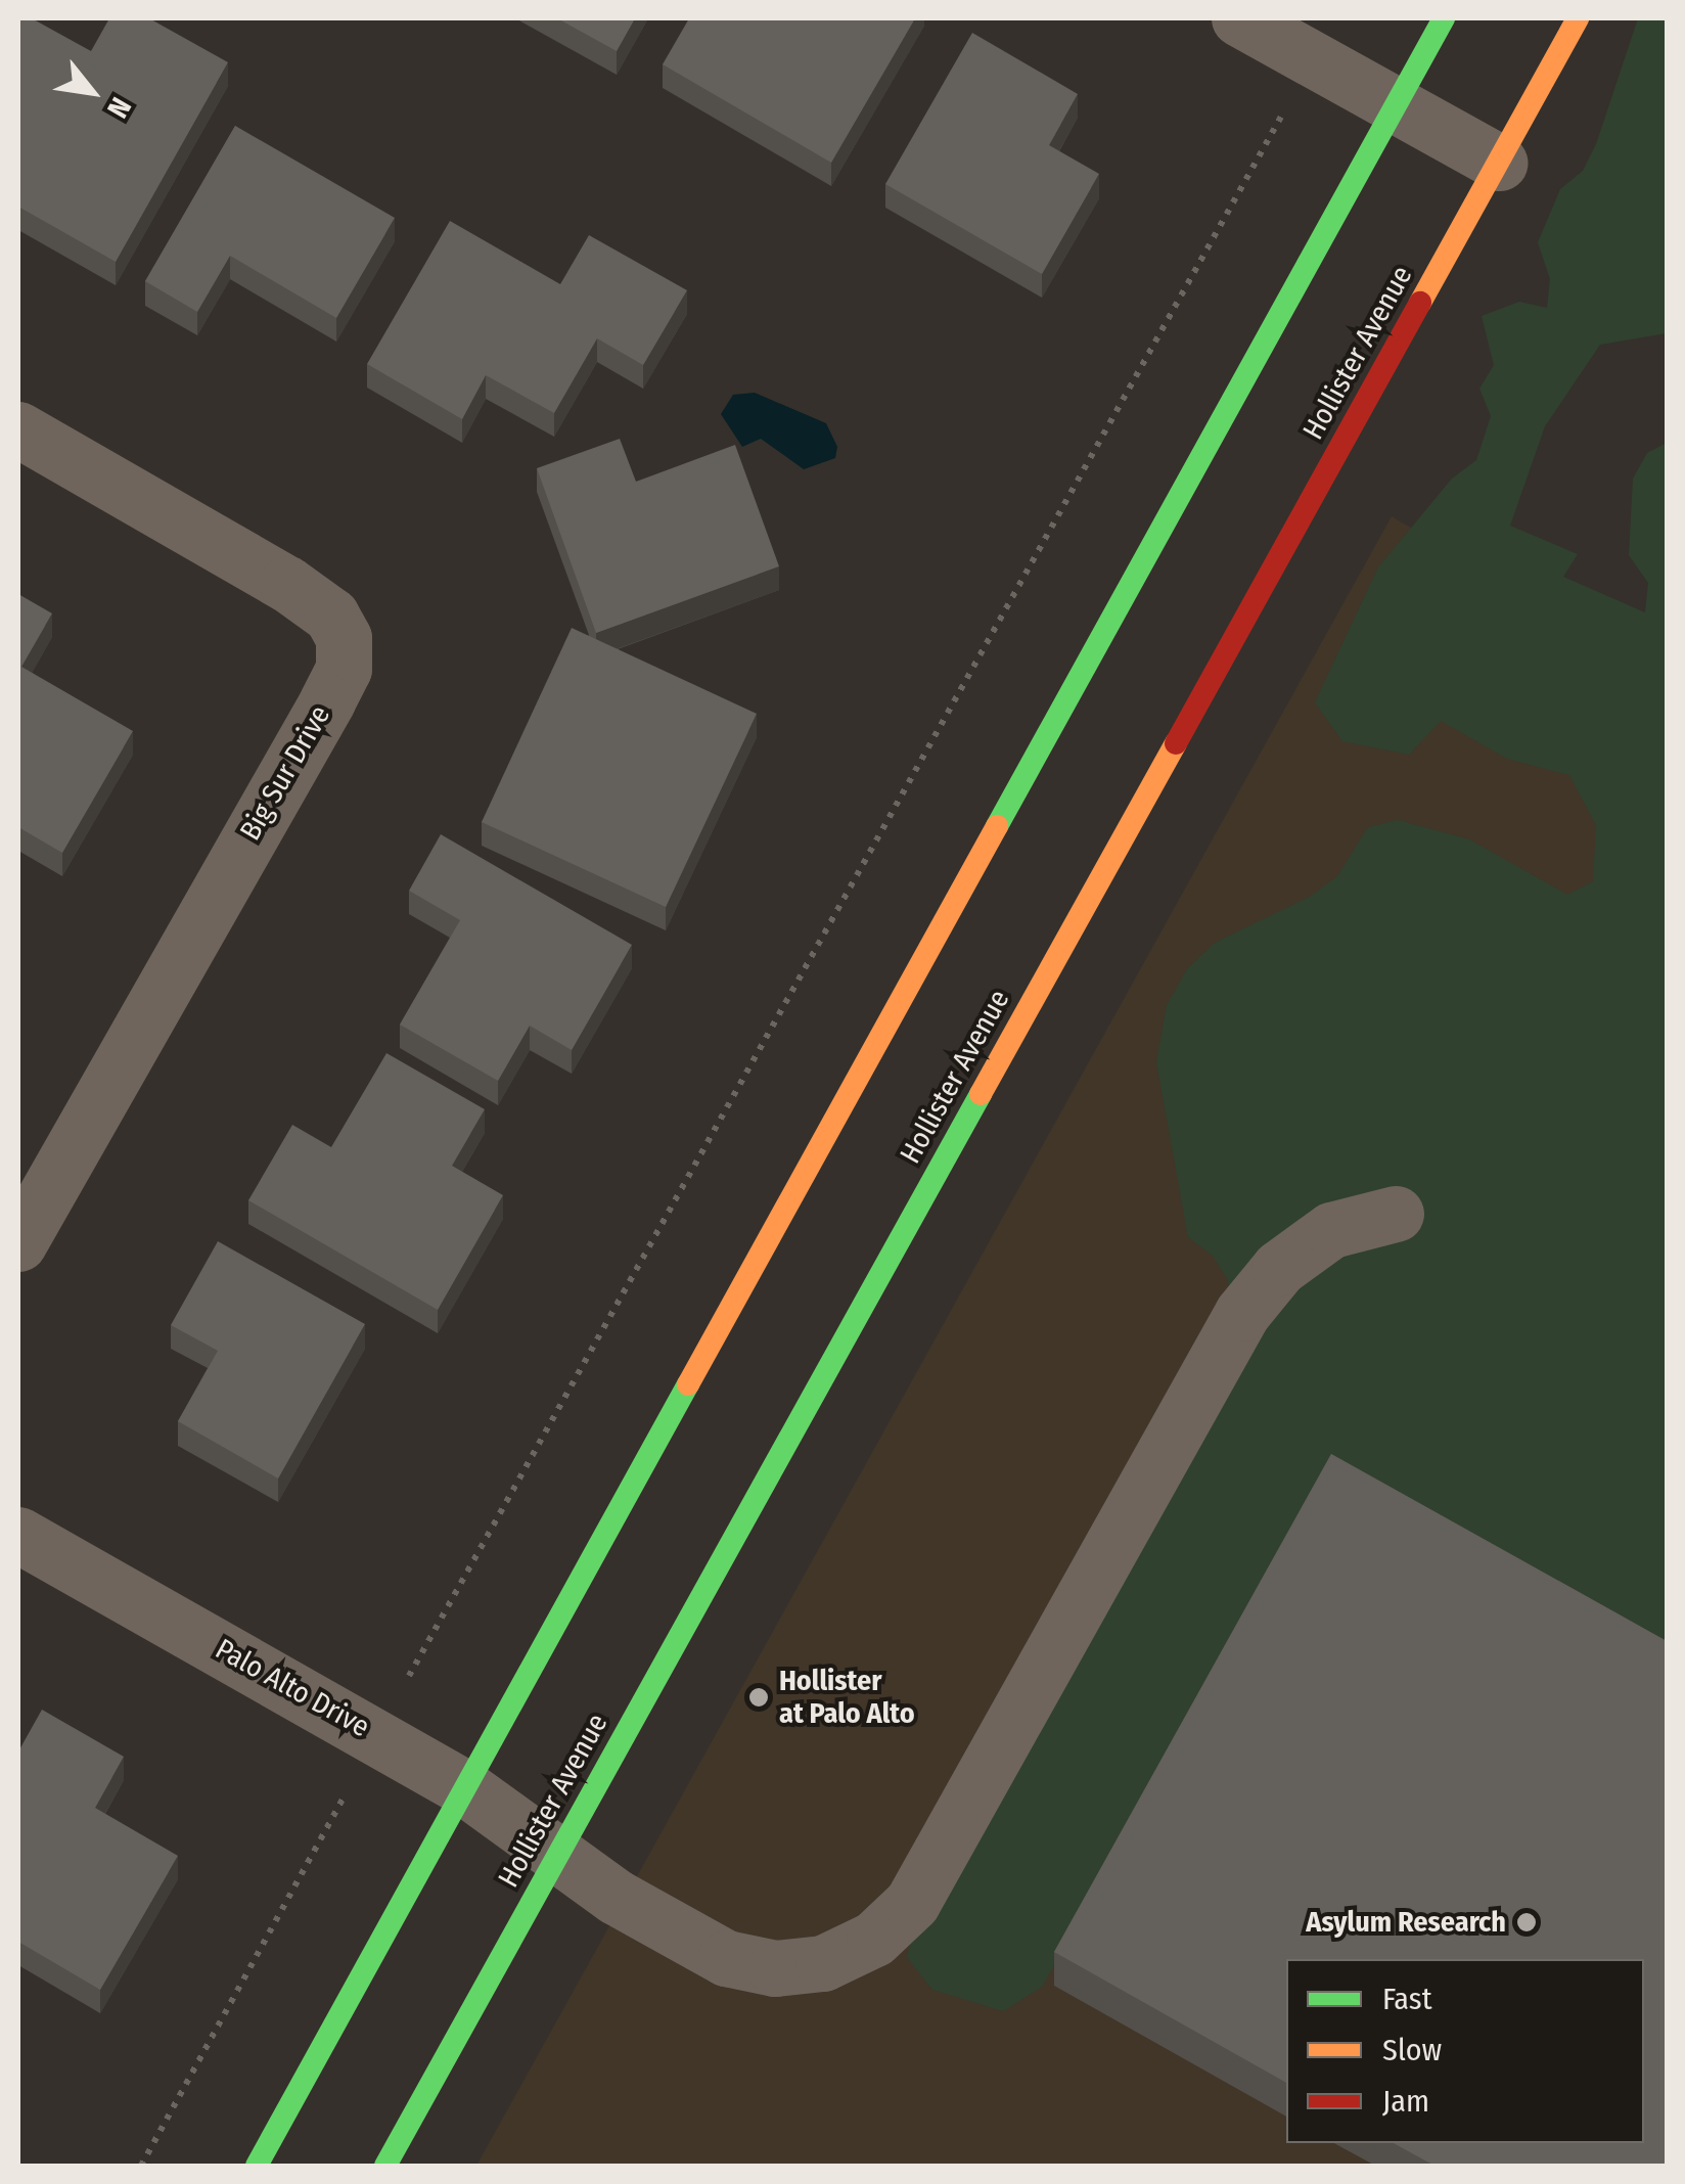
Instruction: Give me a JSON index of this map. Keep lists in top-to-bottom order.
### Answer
{
  "streets": {
    "main road": ["Hollister Avenue"],
    "street": ["Big Sur Drive", "Palo Alto Drive"]
  },
  "crossings": [
    ["Hollister Avenue", "Palo Alto Drive"]
  ],
  "places": ["Hollister at Palo Alto", "Asylum Research"],
  "legend": ["Fast", "Slow", "Jam"],
  "north": "bottom right"
}
